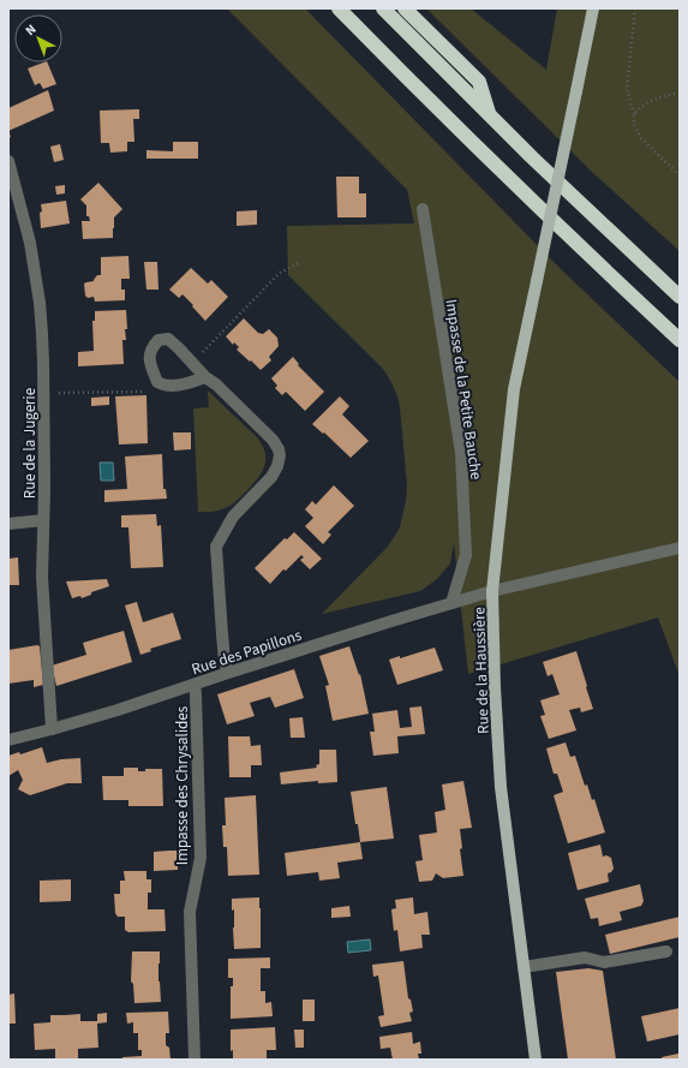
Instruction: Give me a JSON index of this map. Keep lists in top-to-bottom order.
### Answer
{
  "streets": {
    "main road": ["Rue de la Haussière"],
    "street": [
      "Impasse de la Petite Bauche",
      "Rue de la Jugerie",
      "Rue des Papillons",
      "Impasse des Chrysalides"
    ]
  },
  "crossings": [
    ["Impasse de la Petite Bauche", "Rue des Papillons"],
    ["Rue de la Jugerie", "Rue des Papillons"],
    ["Rue des Papillons", "Rue de la Haussière"],
    ["Rue des Papillons", "Impasse des Chrysalides"]
  ],
  "north": "top left"
}
